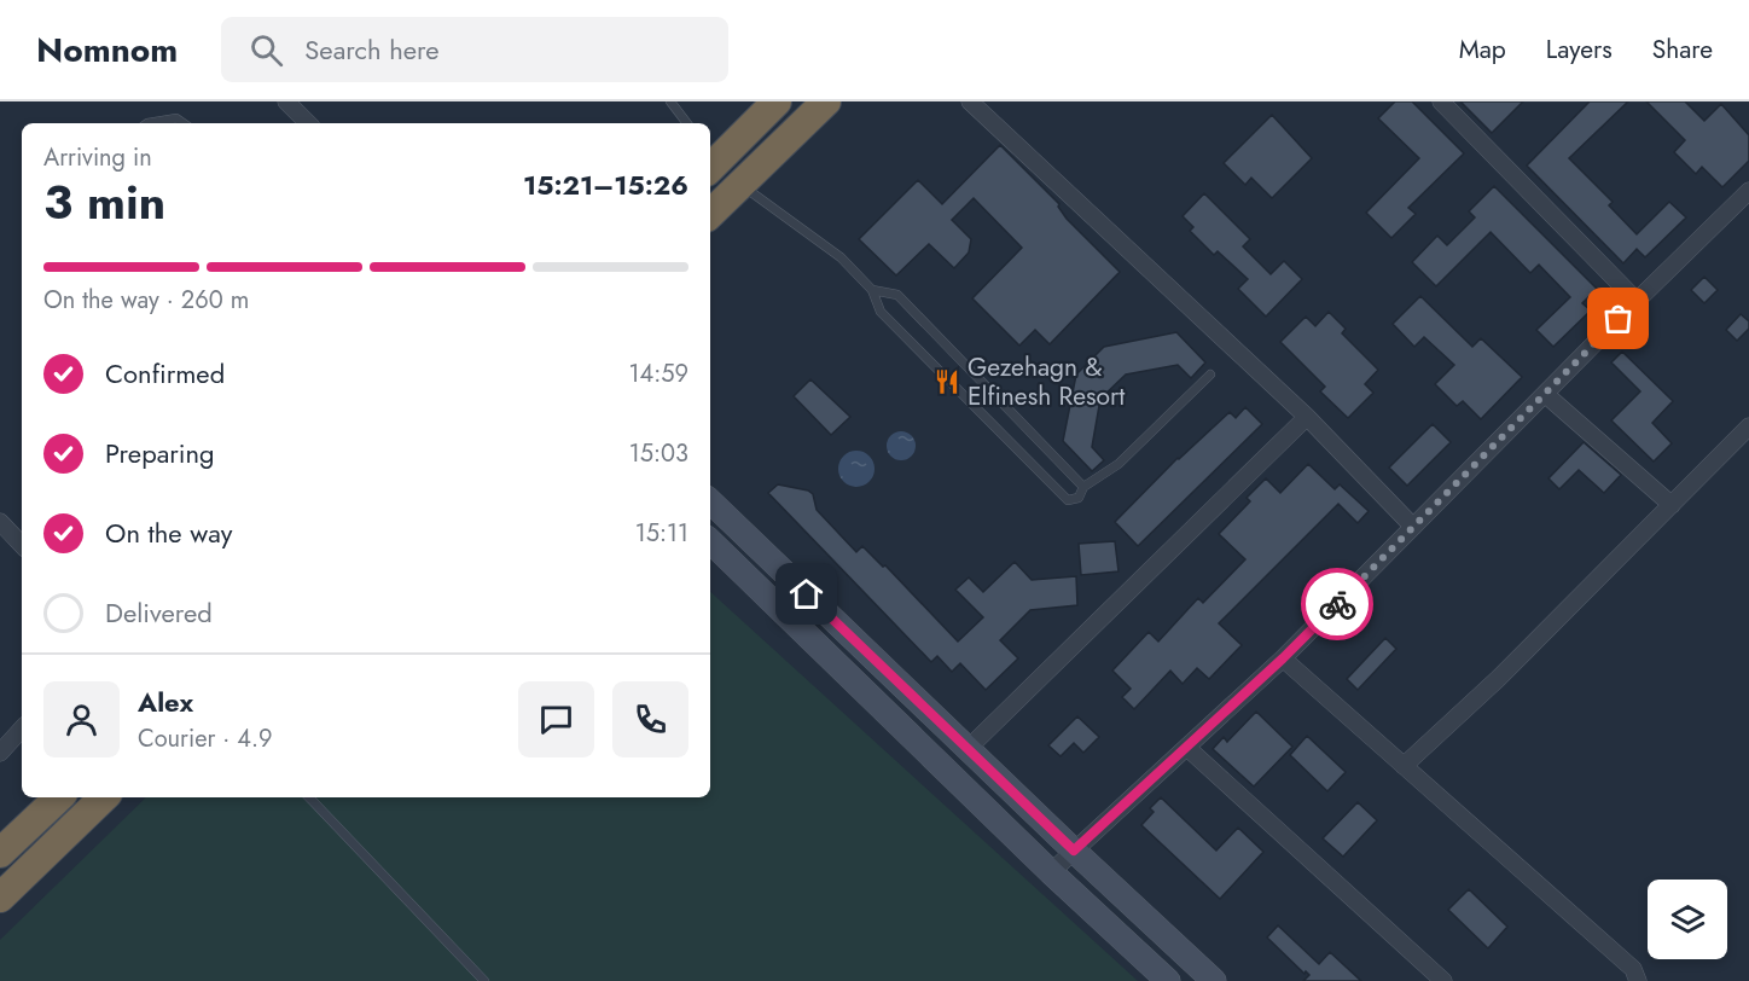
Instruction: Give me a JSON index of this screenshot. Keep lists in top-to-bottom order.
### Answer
{
  "places": {
    "restaurant": ["Gezehagn & Elfinesh Resort"]
  },
  "page": {
    "header": "Nomnom",
    "search": "Search here",
    "nav": ["Map", "Layers", "Share"],
    "heading": ["3 min", "Arriving in", "15:21–15:26"],
    "panel": ["Alex", "Courier · 4.9"],
    "bar": "On the way · 260 m",
    "list": [
      ["Confirmed", "14:59"],
      ["Preparing", "15:03"],
      ["On the way", "15:11"],
      "Delivered"
    ]
  }
}
